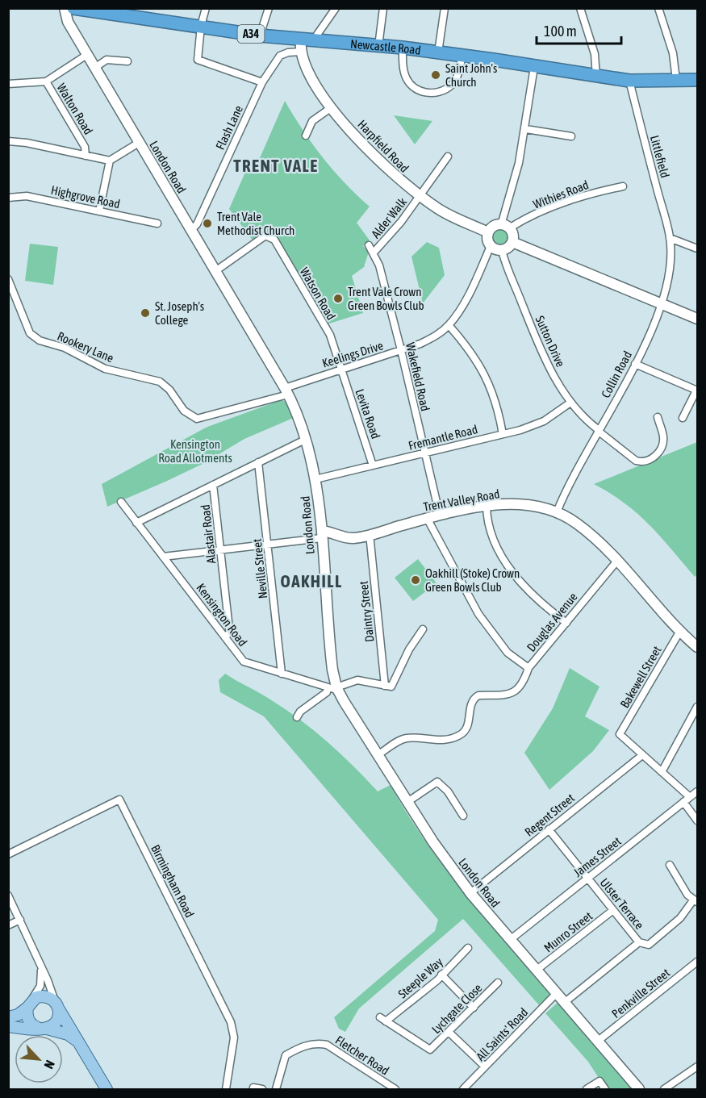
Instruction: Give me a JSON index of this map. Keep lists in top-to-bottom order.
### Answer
{
  "streets": {
    "highway": ["A34", "Newcastle Road"],
    "main road": ["Harpfield Road", "London Road", "Trent Valley Road"],
    "street": [
      "Walton Road",
      "Flash Lane",
      "Littlefield",
      "Withies Road",
      "Highgrove Road",
      "Alder Walk",
      "Watson Road",
      "Sutton Drive",
      "Rookery Lane",
      "Keelings Drive",
      "Collin Road",
      "Wakefield Road",
      "Levita Road",
      "Fremantle Road",
      "Alastair Road",
      "Neville Street",
      "Daintry Street",
      "Kensington Road",
      "Douglas Avenue",
      "Bakewell Street",
      "Regent Street",
      "James Street",
      "Birmingham Road",
      "Ulster Terrace",
      "Munro Street",
      "Steeple Way",
      "Penkville Street",
      "Lychgate Close",
      "All Saints' Road",
      "Fletcher Road"
    ]
  },
  "crossings": [
    ["Newcastle Road", "Flash Lane"],
    ["Newcastle Road", "Harpfield Road"],
    ["Newcastle Road", "Littlefield"],
    ["Flash Lane", "Harpfield Road"],
    ["Flash Lane", "London Road"],
    ["Harpfield Road", "Withies Road"],
    ["Harpfield Road", "Alder Walk"],
    ["Harpfield Road", "Sutton Drive"],
    ["Harpfield Road", "Keelings Drive"],
    ["Littlefield", "Collin Road"],
    ["London Road", "Watson Road"],
    ["London Road", "Rookery Lane"],
    ["London Road", "Keelings Drive"],
    ["London Road", "Fremantle Road"],
    ["London Road", "Trent Valley Road"],
    ["London Road", "Kensington Road"],
    ["London Road", "Regent Street"],
    ["London Road", "James Street"],
    ["London Road", "Munro Street"],
    ["London Road", "Penkville Street"],
    ["London Road", "All Saints' Road"],
    ["Withies Road", "Sutton Drive"],
    ["Withies Road", "Keelings Drive"],
    ["Alder Walk", "Wakefield Road"],
    ["Watson Road", "Keelings Drive"],
    ["Watson Road", "Levita Road"],
    ["Sutton Drive", "Keelings Drive"],
    ["Sutton Drive", "Collin Road"],
    ["Sutton Drive", "Fremantle Road"],
    ["Rookery Lane", "Keelings Drive"],
    ["Keelings Drive", "Wakefield Road"],
    ["Keelings Drive", "Levita Road"],
    ["Collin Road", "Trent Valley Road"],
    ["Wakefield Road", "Fremantle Road"],
    ["Wakefield Road", "Trent Valley Road"],
    ["Levita Road", "Fremantle Road"],
    ["Trent Valley Road", "Daintry Street"],
    ["Trent Valley Road", "Douglas Avenue"],
    ["Trent Valley Road", "Bakewell Street"],
    ["Alastair Road", "Kensington Road"],
    ["Neville Street", "Kensington Road"],
    ["Bakewell Street", "Regent Street"],
    ["Regent Street", "Ulster Terrace"],
    ["James Street", "Ulster Terrace"],
    ["Ulster Terrace", "Munro Street"],
    ["Steeple Way", "Lychgate Close"]
  ],
  "districts": ["TRENT VALE", "OAKHILL"],
  "parks": ["Kensington Road Allotments"],
  "places": [
    "Saint John's Church",
    "Trent Vale Methodist Church",
    "Trent Vale Crown Green Bowls Club",
    "St. Joseph's College",
    "Oakhill (Stoke) Crown Green Bowls Club"
  ],
  "scale_bar": "100 m",
  "north": "bottom right"
}
